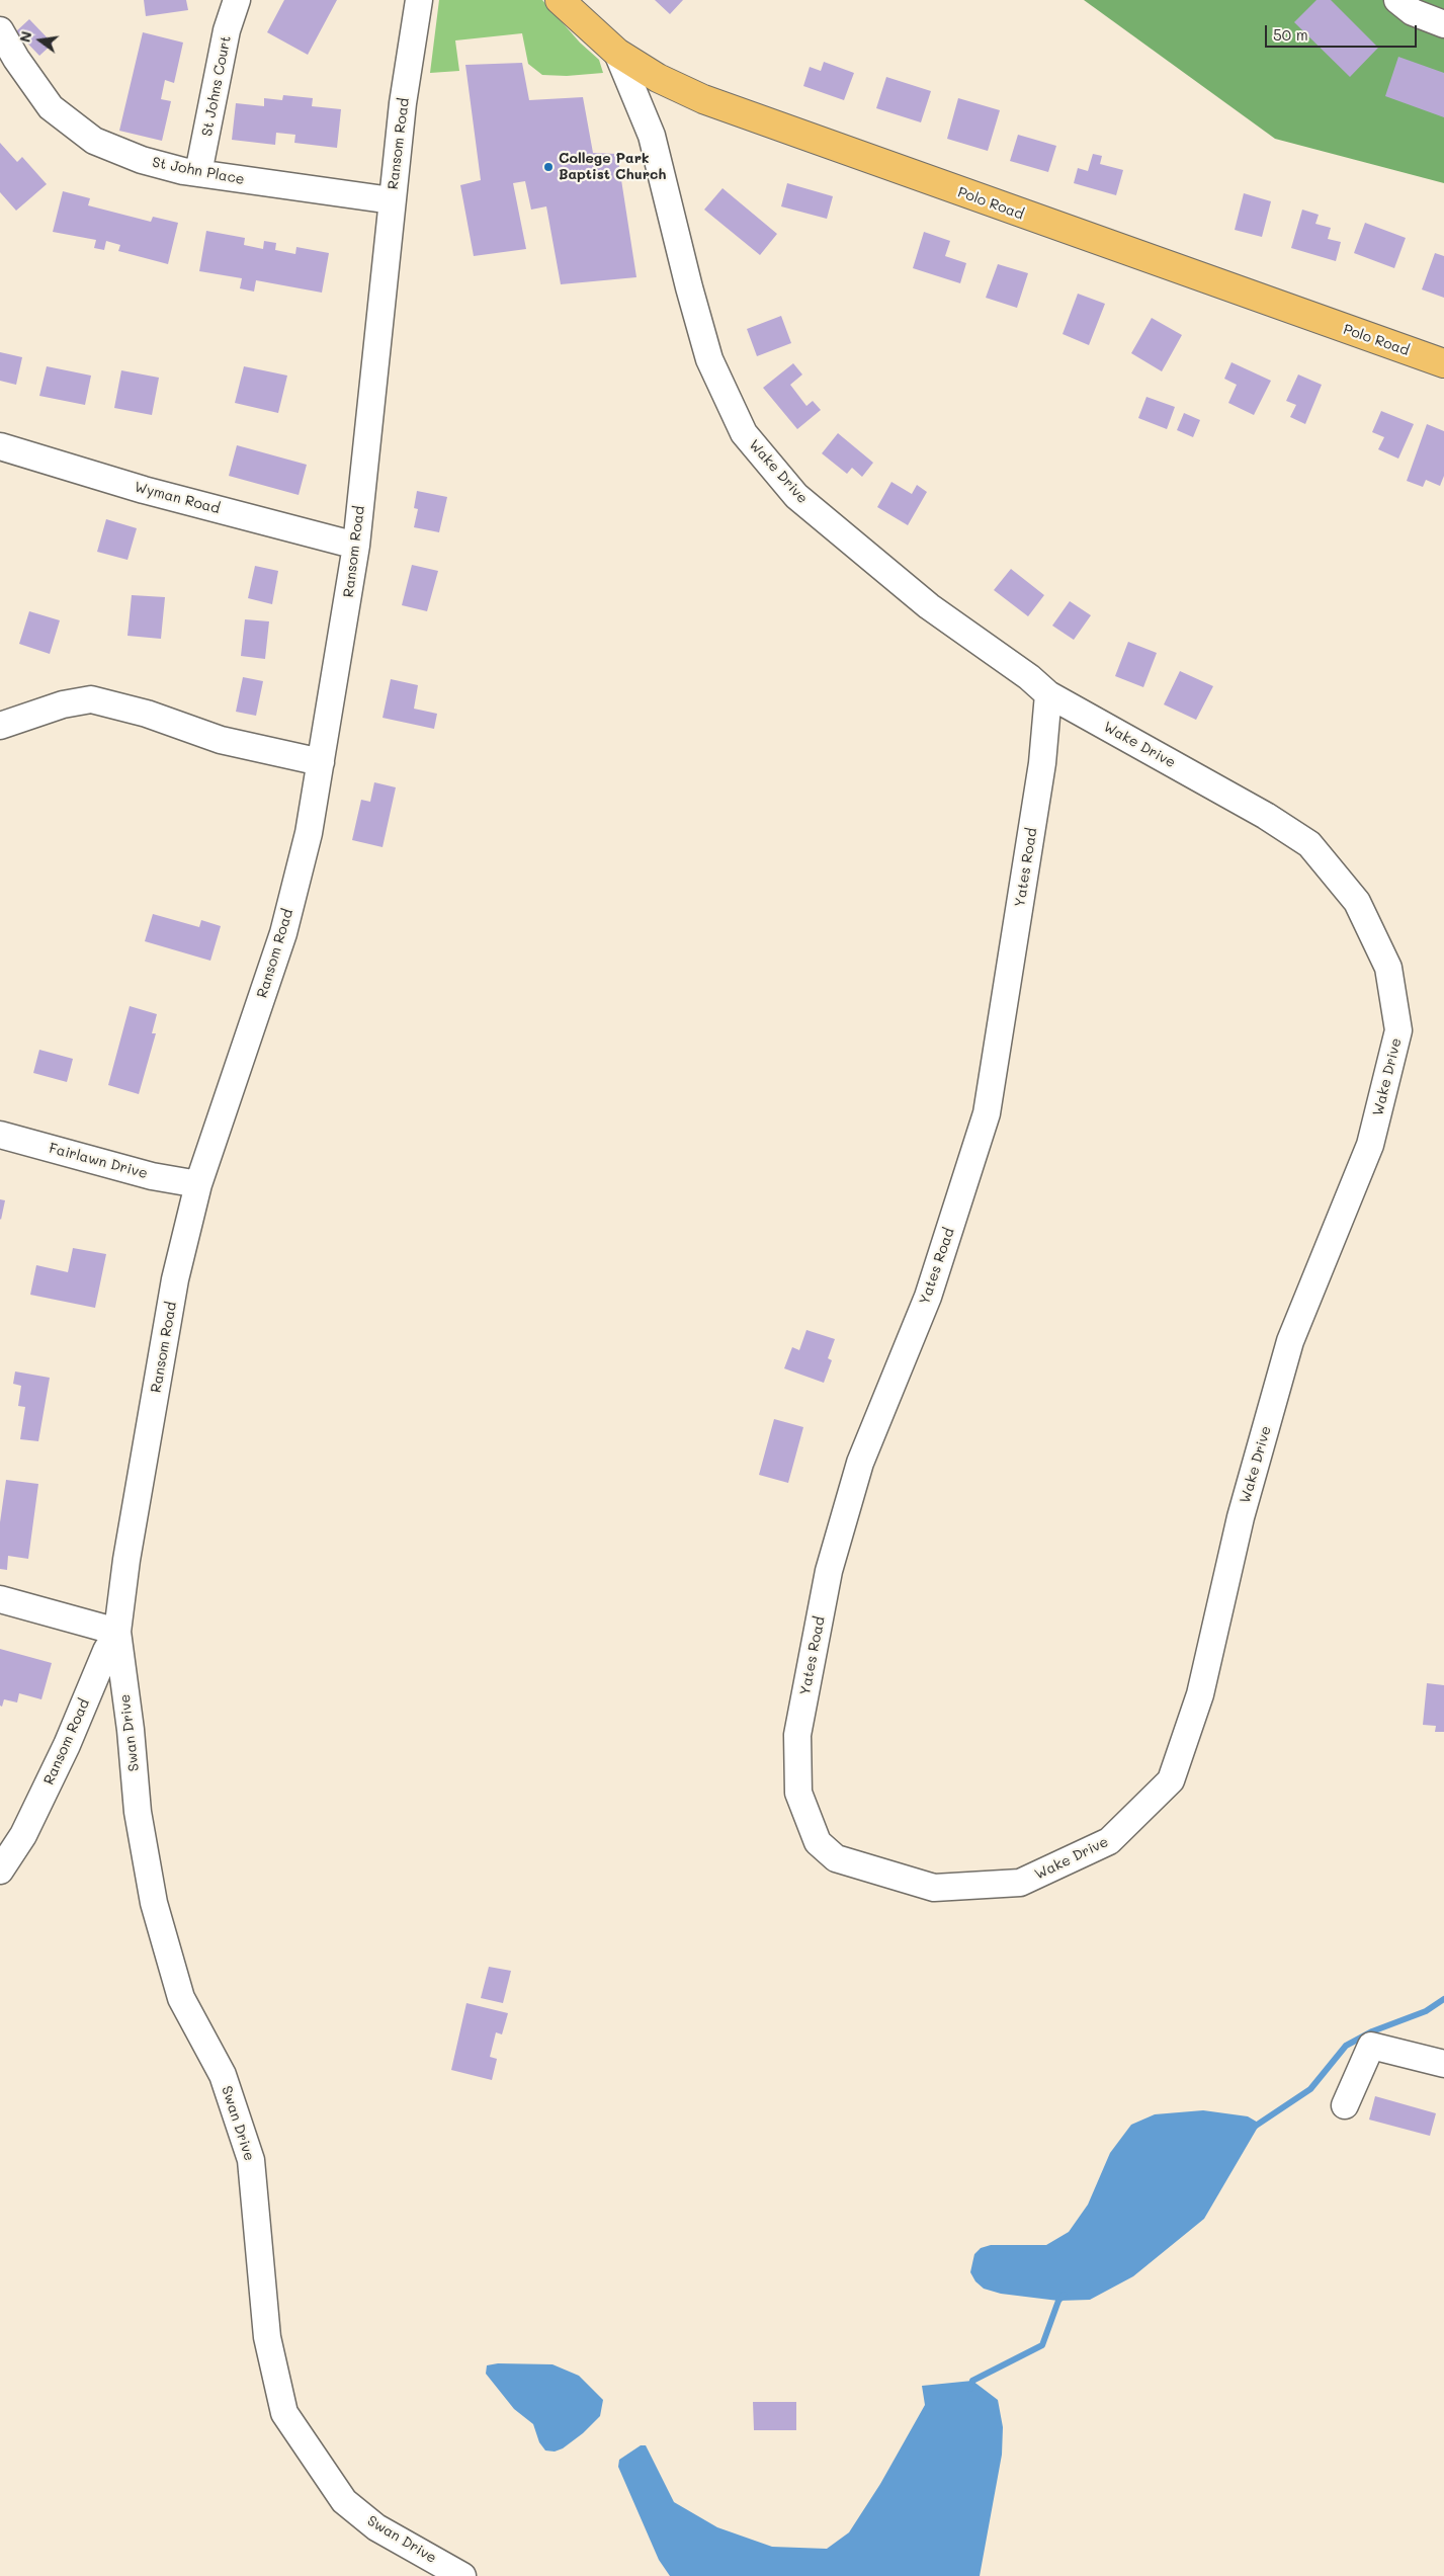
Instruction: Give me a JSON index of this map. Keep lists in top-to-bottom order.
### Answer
{
  "streets": {
    "main road": ["Polo Road"],
    "street": [
      "St Johns Court",
      "Ransom Road",
      "St John Place",
      "Wake Drive",
      "Wyman Road",
      "Yates Road",
      "Fairlawn Drive",
      "Swan Drive"
    ]
  },
  "crossings": [
    ["St Johns Court", "St John Place"],
    ["Ransom Road", "St John Place"],
    ["Ransom Road", "Wyman Road"],
    ["Ransom Road", "Fairlawn Drive"],
    ["Ransom Road", "Swan Drive"],
    ["Polo Road", "Wake Drive"],
    ["Wake Drive", "Yates Road"]
  ],
  "places": ["College Park Baptist Church"],
  "scale_bar": "50 m",
  "north": "left"
}
